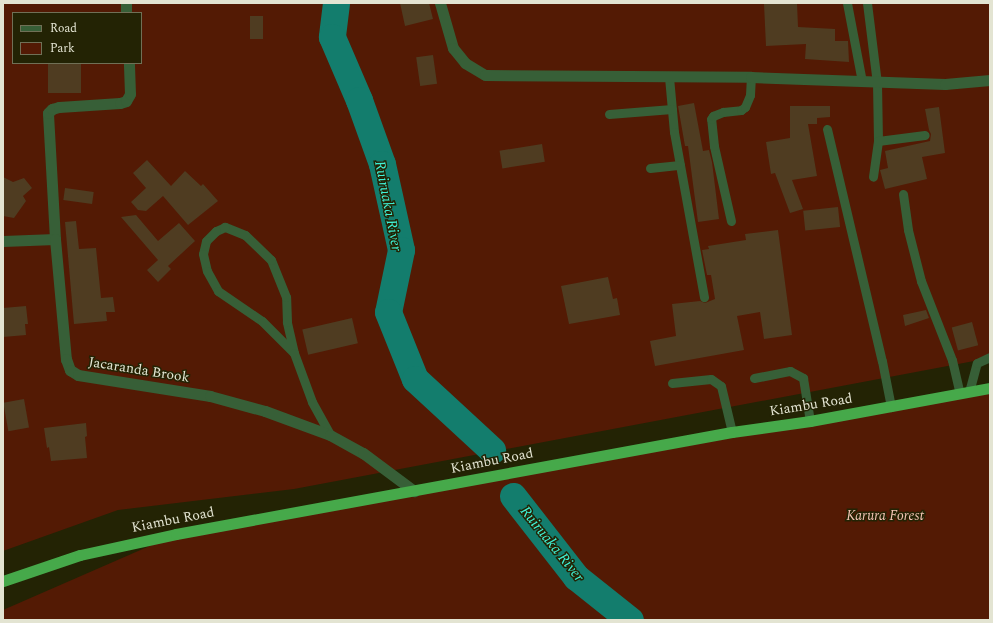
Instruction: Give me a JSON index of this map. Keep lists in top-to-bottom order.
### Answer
{
  "streets": {
    "highway": ["Kiambu Road"],
    "street": ["Jacaranda Brook"]
  },
  "crossings": [
    ["Jacaranda Brook", "Kiambu Road"]
  ],
  "water": ["Ruiruaka River"],
  "parks": ["Karura Forest"],
  "legend": ["Road", "Park"]
}
